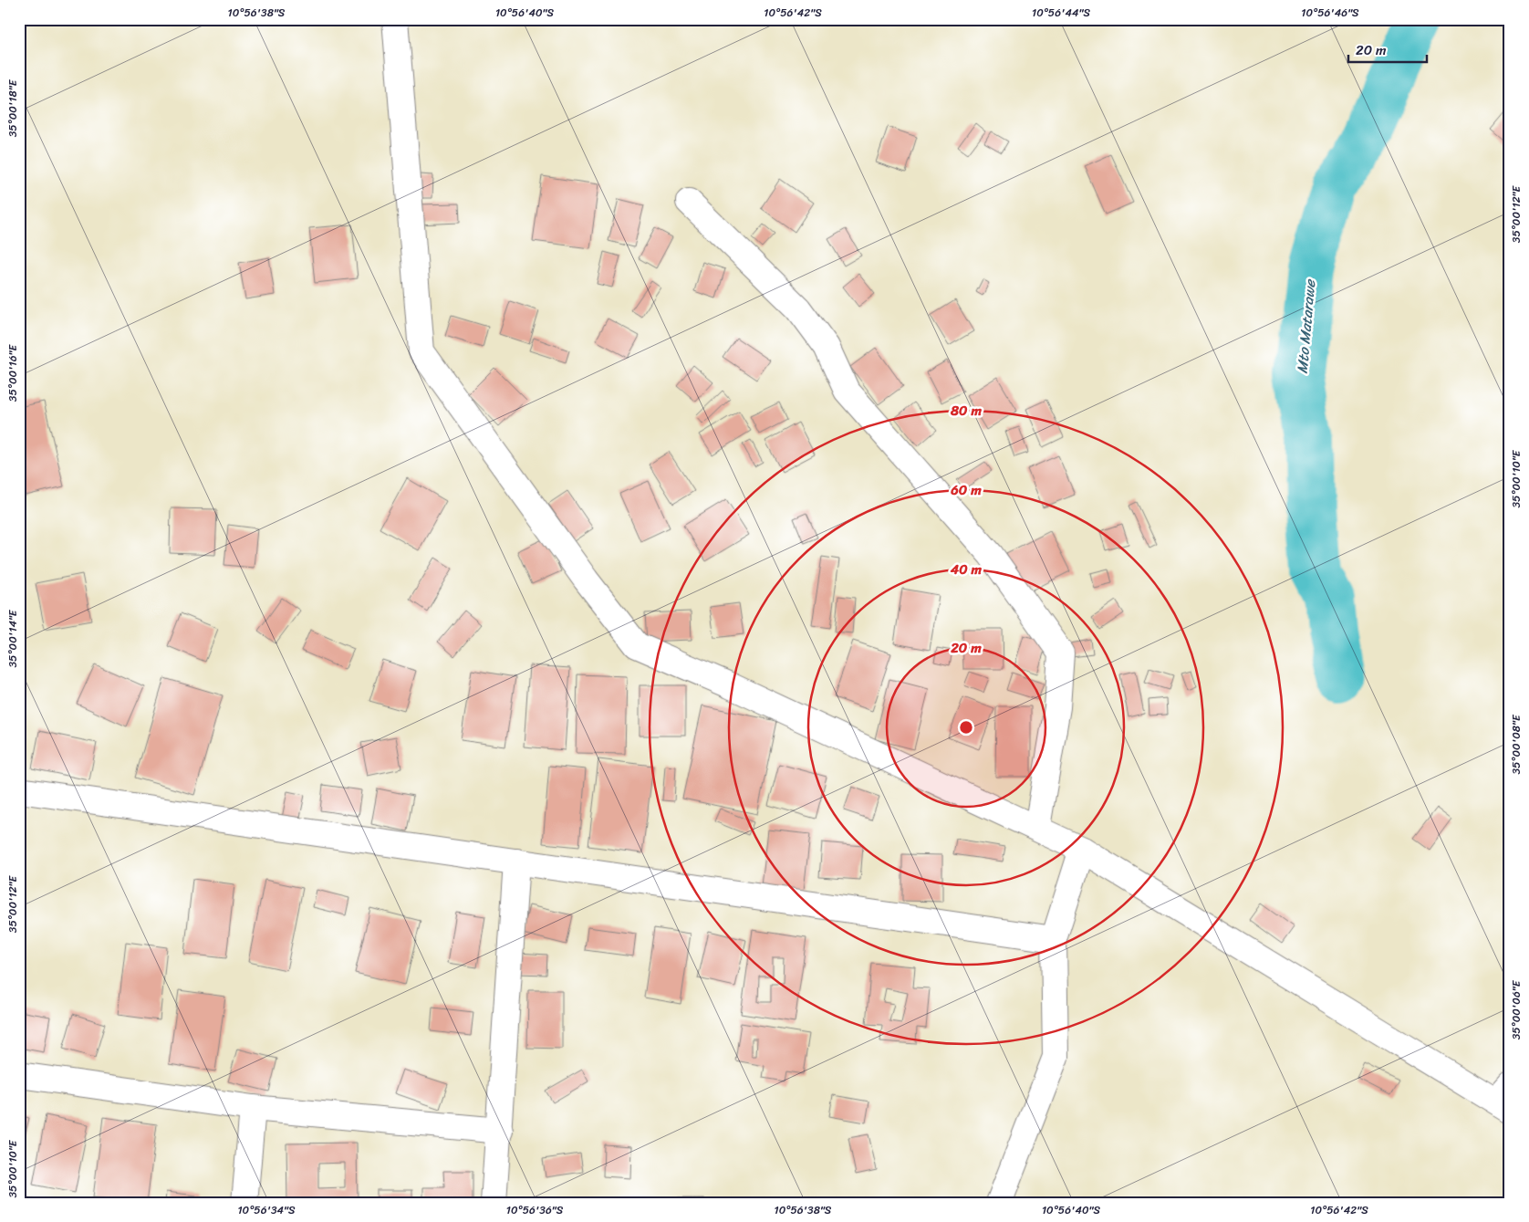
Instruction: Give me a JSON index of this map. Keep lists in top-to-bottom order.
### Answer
{
  "water": ["Mto Matarawe"],
  "scale_bar": "20 m",
  "coordinates": [
    "10°56'38\"S",
    "10°56'40\"S",
    "10°56'42\"S",
    "10°56'44\"S",
    "10°56'46\"S",
    "35°00'18\"E",
    "35°00'12\"E",
    "35°00'16\"E",
    "35°00'10\"E",
    "35°00'14\"E",
    "35°00'08\"E",
    "35°00'06\"E",
    "10°56'34\"S",
    "10°56'36\"S"
  ],
  "rings": [
    "80 m",
    "60 m",
    "40 m",
    "20 m"
  ]
}
